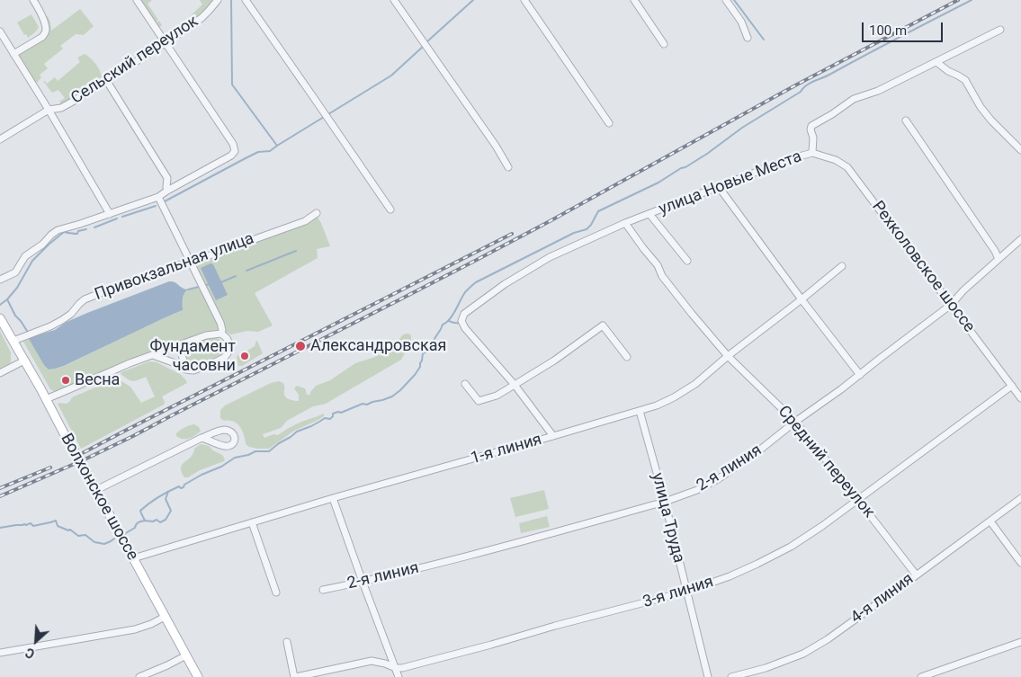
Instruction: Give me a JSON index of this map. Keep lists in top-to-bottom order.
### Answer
{
  "streets": {
    "main road": ["Волхонское шоссе"],
    "street": [
      "Сельский переулок",
      "улица Новые Места",
      "Привокзальная улица",
      "Рехколовское шоссе",
      "1-я линия",
      "Средний переулок",
      "2-я линия",
      "улица Труда",
      "3-я линия",
      "4-я линия"
    ]
  },
  "crossings": [
    ["улица Новые Места", "Рехколовское шоссе"],
    ["улица Новые Места", "Средний переулок"],
    ["Привокзальная улица", "Волхонское шоссе"],
    ["Рехколовское шоссе", "2-я линия"],
    ["Рехколовское шоссе", "3-я линия"],
    ["1-я линия", "Средний переулок"],
    ["1-я линия", "Волхонское шоссе"],
    ["1-я линия", "улица Труда"],
    ["Средний переулок", "2-я линия"],
    ["Средний переулок", "3-я линия"],
    ["Средний переулок", "4-я линия"],
    ["2-я линия", "улица Труда"],
    ["улица Труда", "3-я линия"]
  ],
  "places": ["Александровская", "Фундамент часовни", "Весна"],
  "scale_bar": "100 m",
  "north": "bottom left"
}
